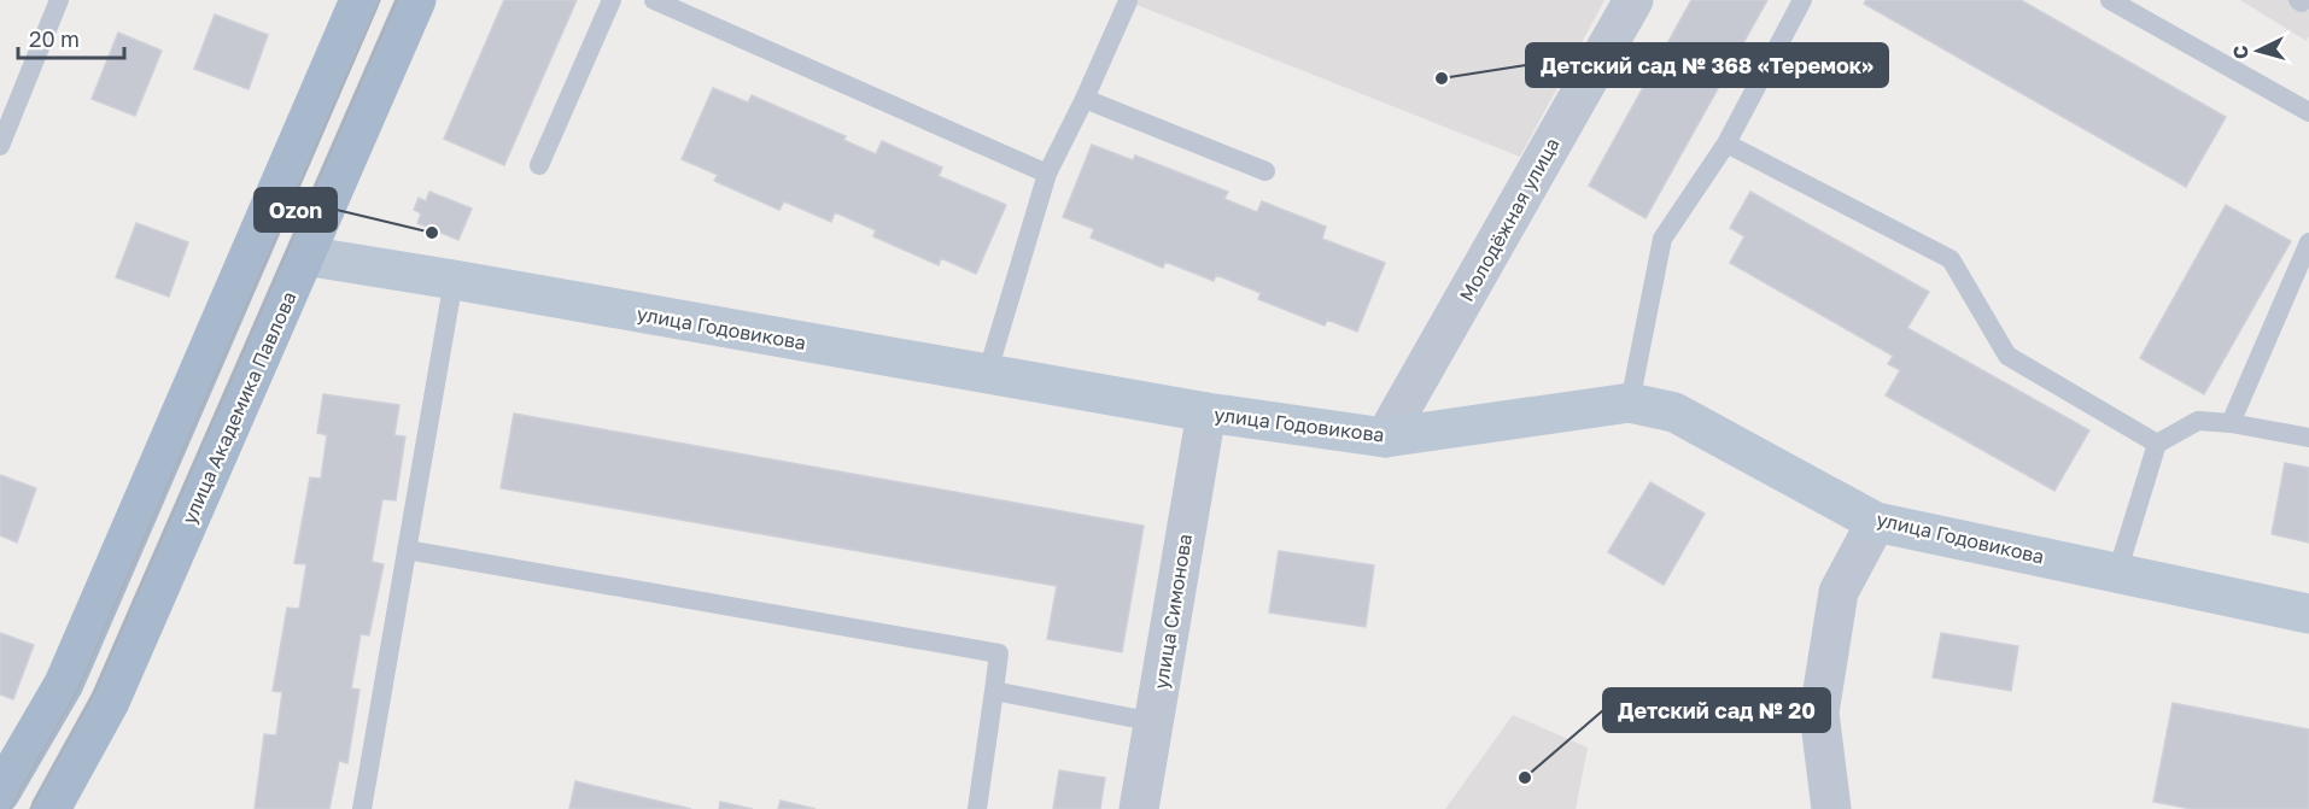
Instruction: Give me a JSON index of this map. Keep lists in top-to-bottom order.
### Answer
{
  "streets": {
    "main road": ["улица Академика Павлова"],
    "street": ["Молодёжная улица", "улица Годовикова", "улица Симонова"]
  },
  "crossings": [
    ["Молодёжная улица", "улица Годовикова"],
    ["улица Годовикова", "улица Академика Павлова"],
    ["улица Годовикова", "улица Симонова"]
  ],
  "places": ["Детский сад № 368 «Теремок»", "Ozon", "Детский сад № 20"],
  "scale_bar": "20 m",
  "north": "left"
}
